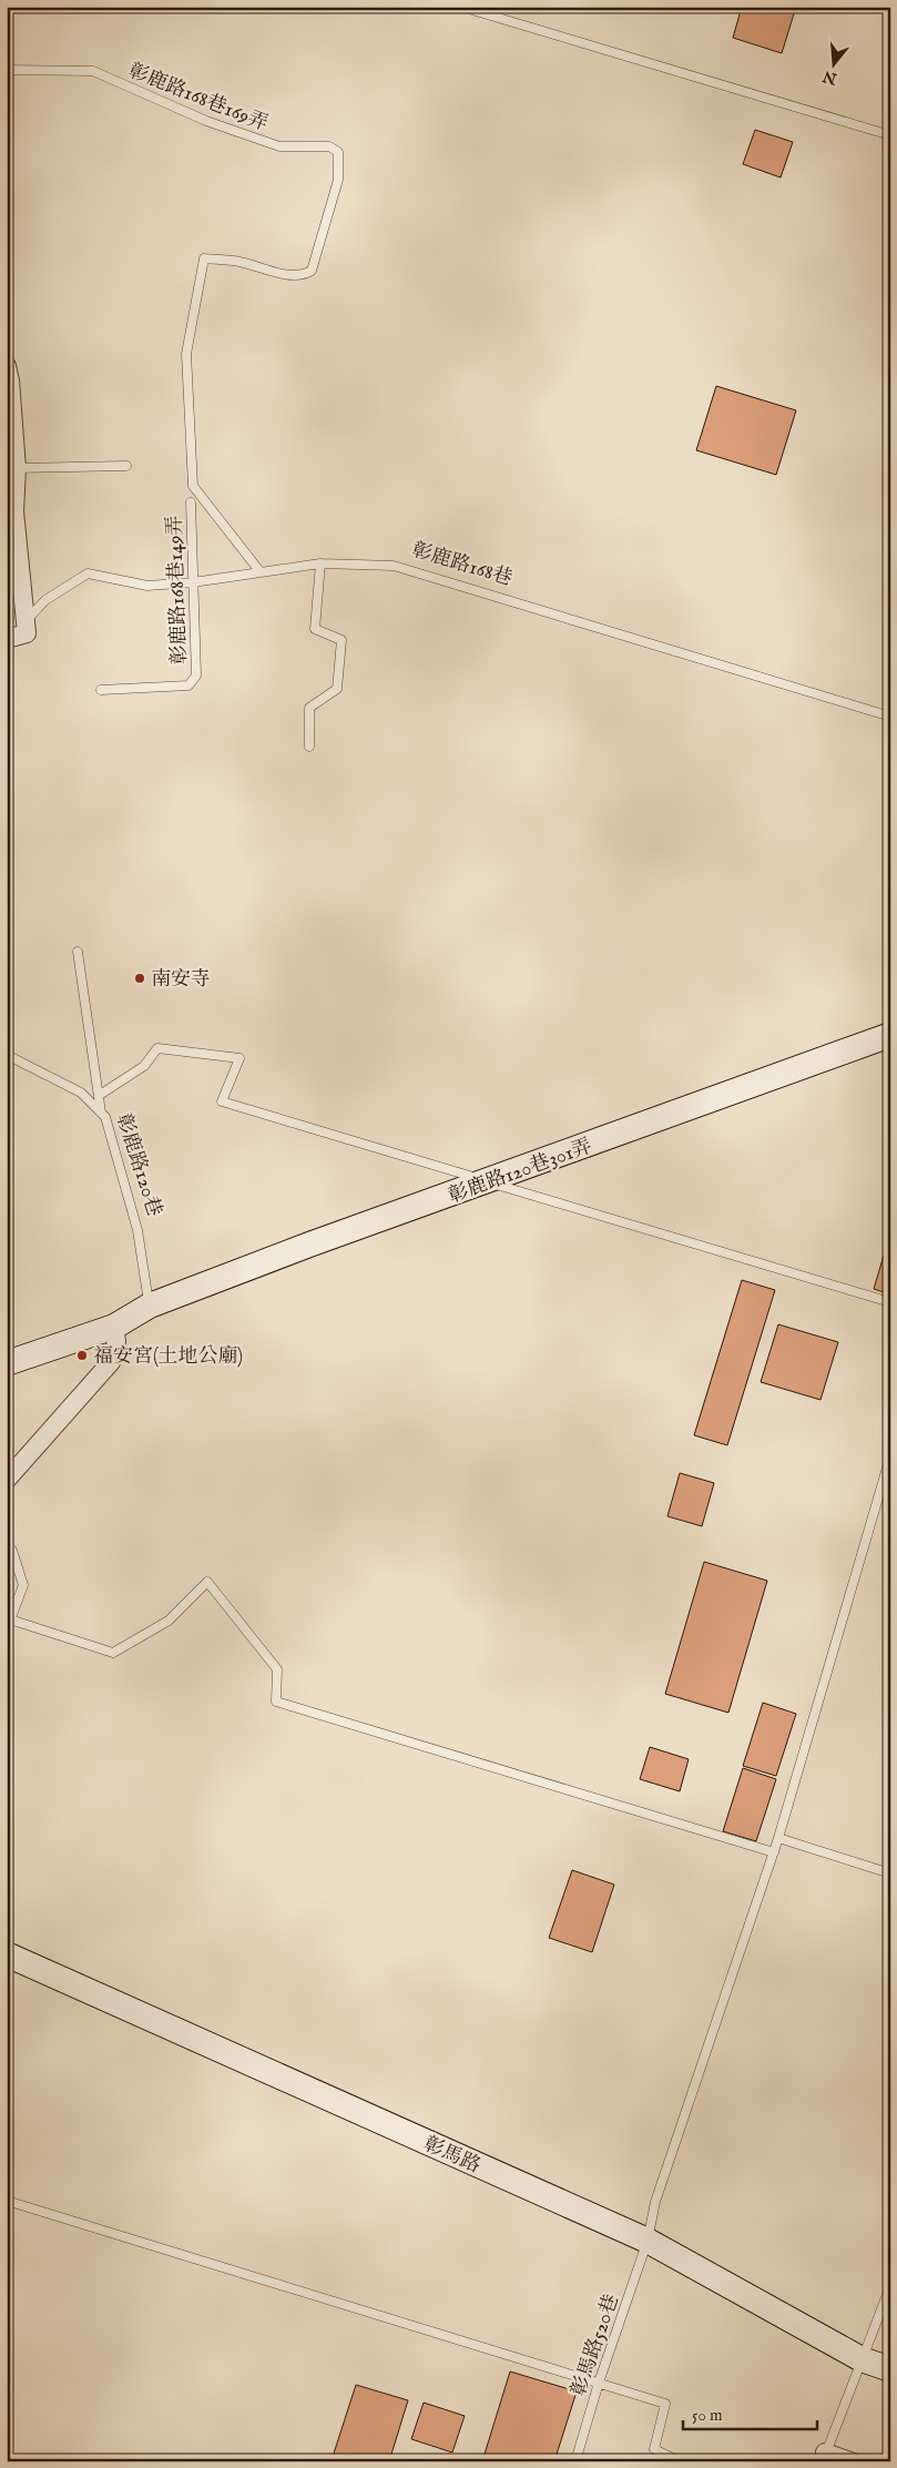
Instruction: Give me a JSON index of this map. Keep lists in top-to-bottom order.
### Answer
{
  "streets": {
    "street": ["彰鹿路120巷301弄", "彰馬路"],
    "lane": [
      "彰鹿路168巷169弄",
      "彰鹿路168巷",
      "彰鹿路168巷149弄",
      "彰鹿路120巷",
      "彰馬路520巷"
    ]
  },
  "crossings": [
    ["彰鹿路168巷169弄", "彰鹿路168巷"],
    ["彰鹿路168巷", "彰鹿路168巷149弄"],
    ["彰鹿路120巷", "彰鹿路120巷301弄"],
    ["彰馬路", "彰馬路520巷"]
  ],
  "places": ["南安寺", "福安宮(土地公廟)"],
  "scale_bar": "50 m",
  "north": "bottom"
}
